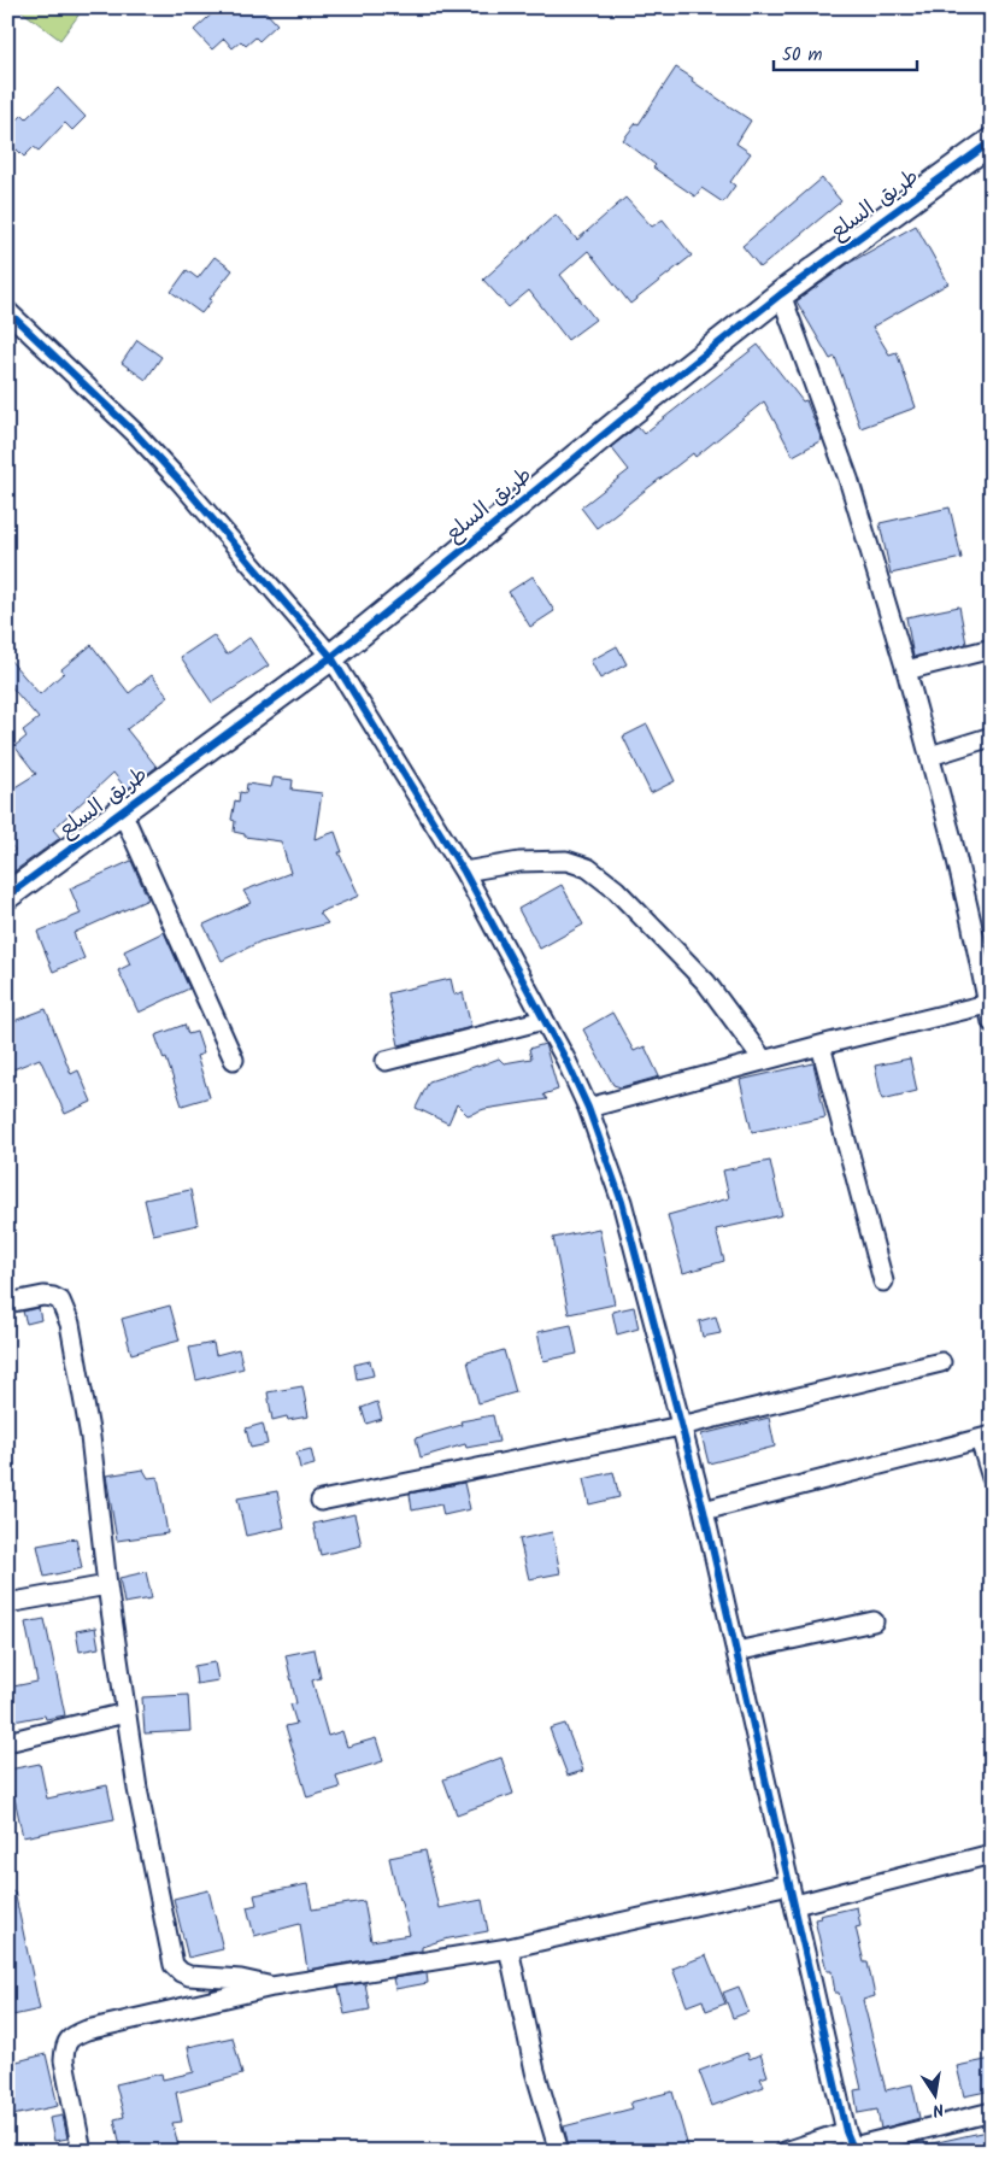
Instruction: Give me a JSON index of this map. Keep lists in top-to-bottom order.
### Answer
{
  "streets": {
    "street": ["طريق السلع"]
  },
  "scale_bar": "50 m",
  "north": "bottom"
}
